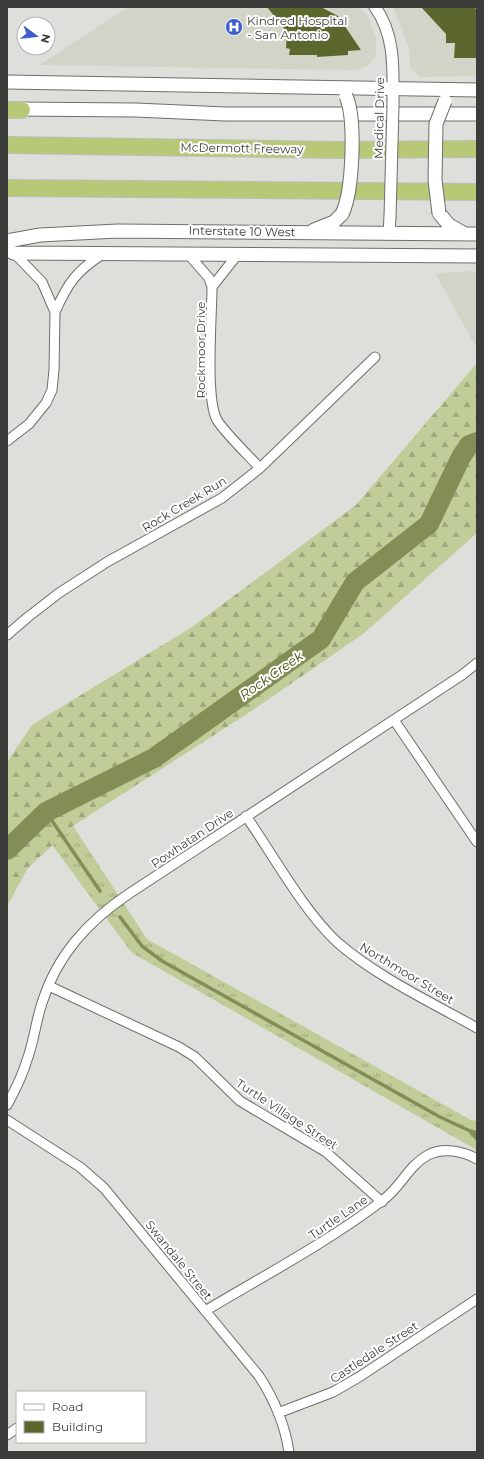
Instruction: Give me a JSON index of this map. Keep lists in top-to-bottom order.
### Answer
{
  "streets": {
    "highway": ["McDermott Freeway"],
    "main road": ["Interstate 10 West"],
    "street": [
      "Medical Drive",
      "Rockmoor Drive",
      "Rock Creek Run",
      "Powhatan Drive",
      "Northmoor Street",
      "Turtle Village Street",
      "Turtle Lane",
      "Swandale Street",
      "Castledale Street"
    ]
  },
  "crossings": [
    ["Medical Drive", "Interstate 10 West"],
    ["Rockmoor Drive", "Rock Creek Run"],
    ["Powhatan Drive", "Northmoor Street"],
    ["Powhatan Drive", "Turtle Village Street"],
    ["Turtle Village Street", "Turtle Lane"],
    ["Turtle Lane", "Swandale Street"],
    ["Swandale Street", "Castledale Street"]
  ],
  "water": ["Rock Creek"],
  "places": {
    "hospital": ["Kindred Hospital - San Antonio"]
  },
  "legend": ["Road", "Building"],
  "north": "right"
}
